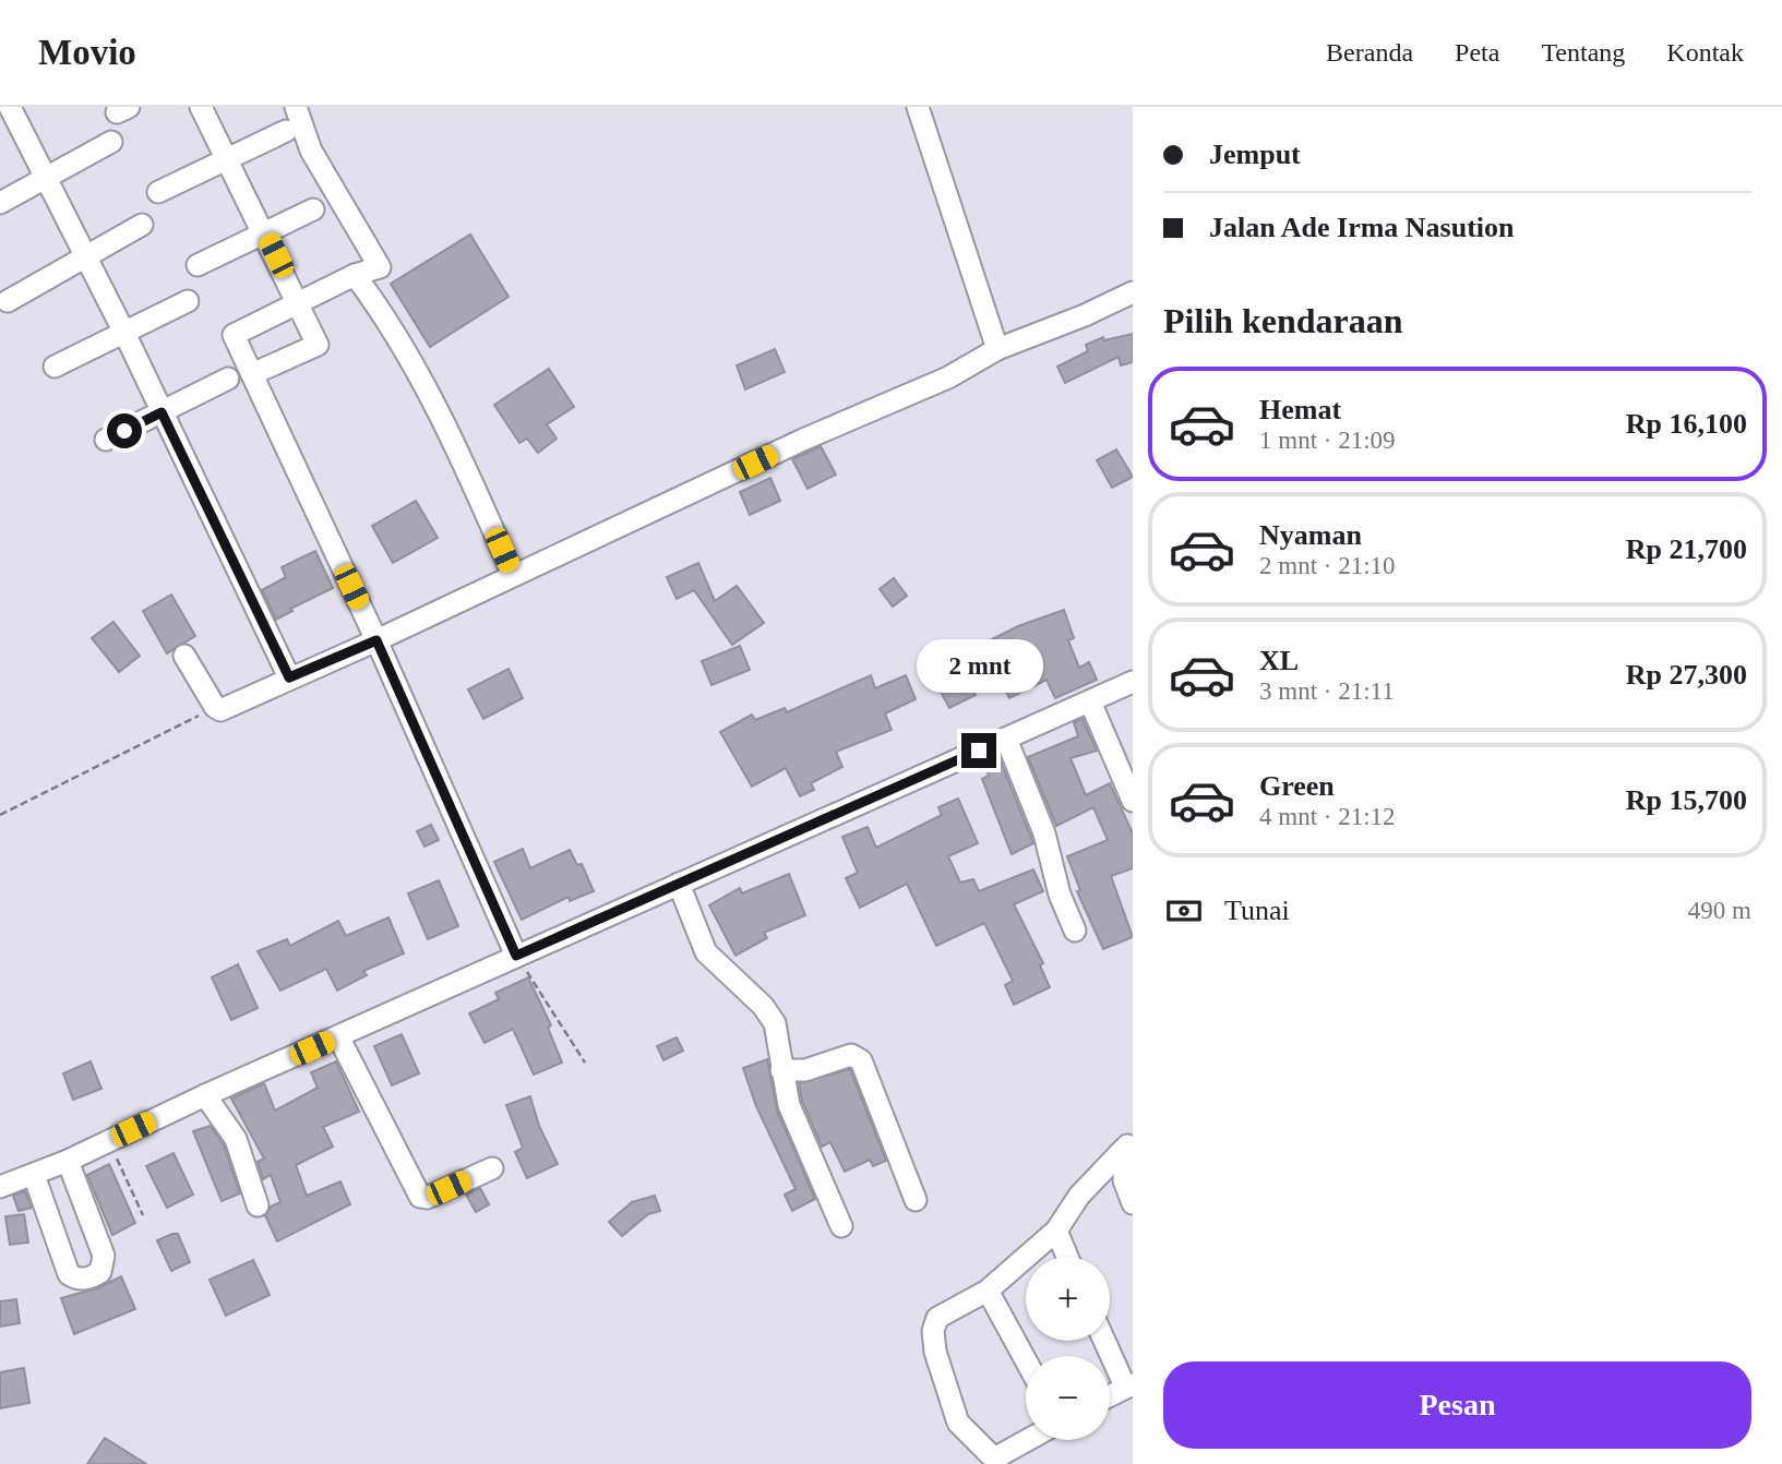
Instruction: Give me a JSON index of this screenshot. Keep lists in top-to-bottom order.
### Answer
{
  "page": {
    "header": "Movio",
    "nav": [
      "Beranda",
      "Peta",
      "Tentang",
      "Kontak"
    ],
    "banner": ["Jemput", "Jalan Ade Irma Nasution"],
    "heading": "Pilih kendaraan",
    "list": [
      {
        "name": "Hemat",
        "note": "1 mnt · 21:09",
        "value": "Rp 16,100"
      },
      {
        "name": "Nyaman",
        "note": "2 mnt · 21:10",
        "value": "Rp 21,700"
      },
      {
        "name": "XL",
        "note": "3 mnt · 21:11",
        "value": "Rp 27,300"
      },
      {
        "name": "Green",
        "note": "4 mnt · 21:12",
        "value": "Rp 15,700"
      }
    ],
    "bubble": "2 mnt",
    "pay": ["Tunai", "490 m"],
    "map_buttons": ["+", "−"],
    "buttons": "Pesan"
  }
}
